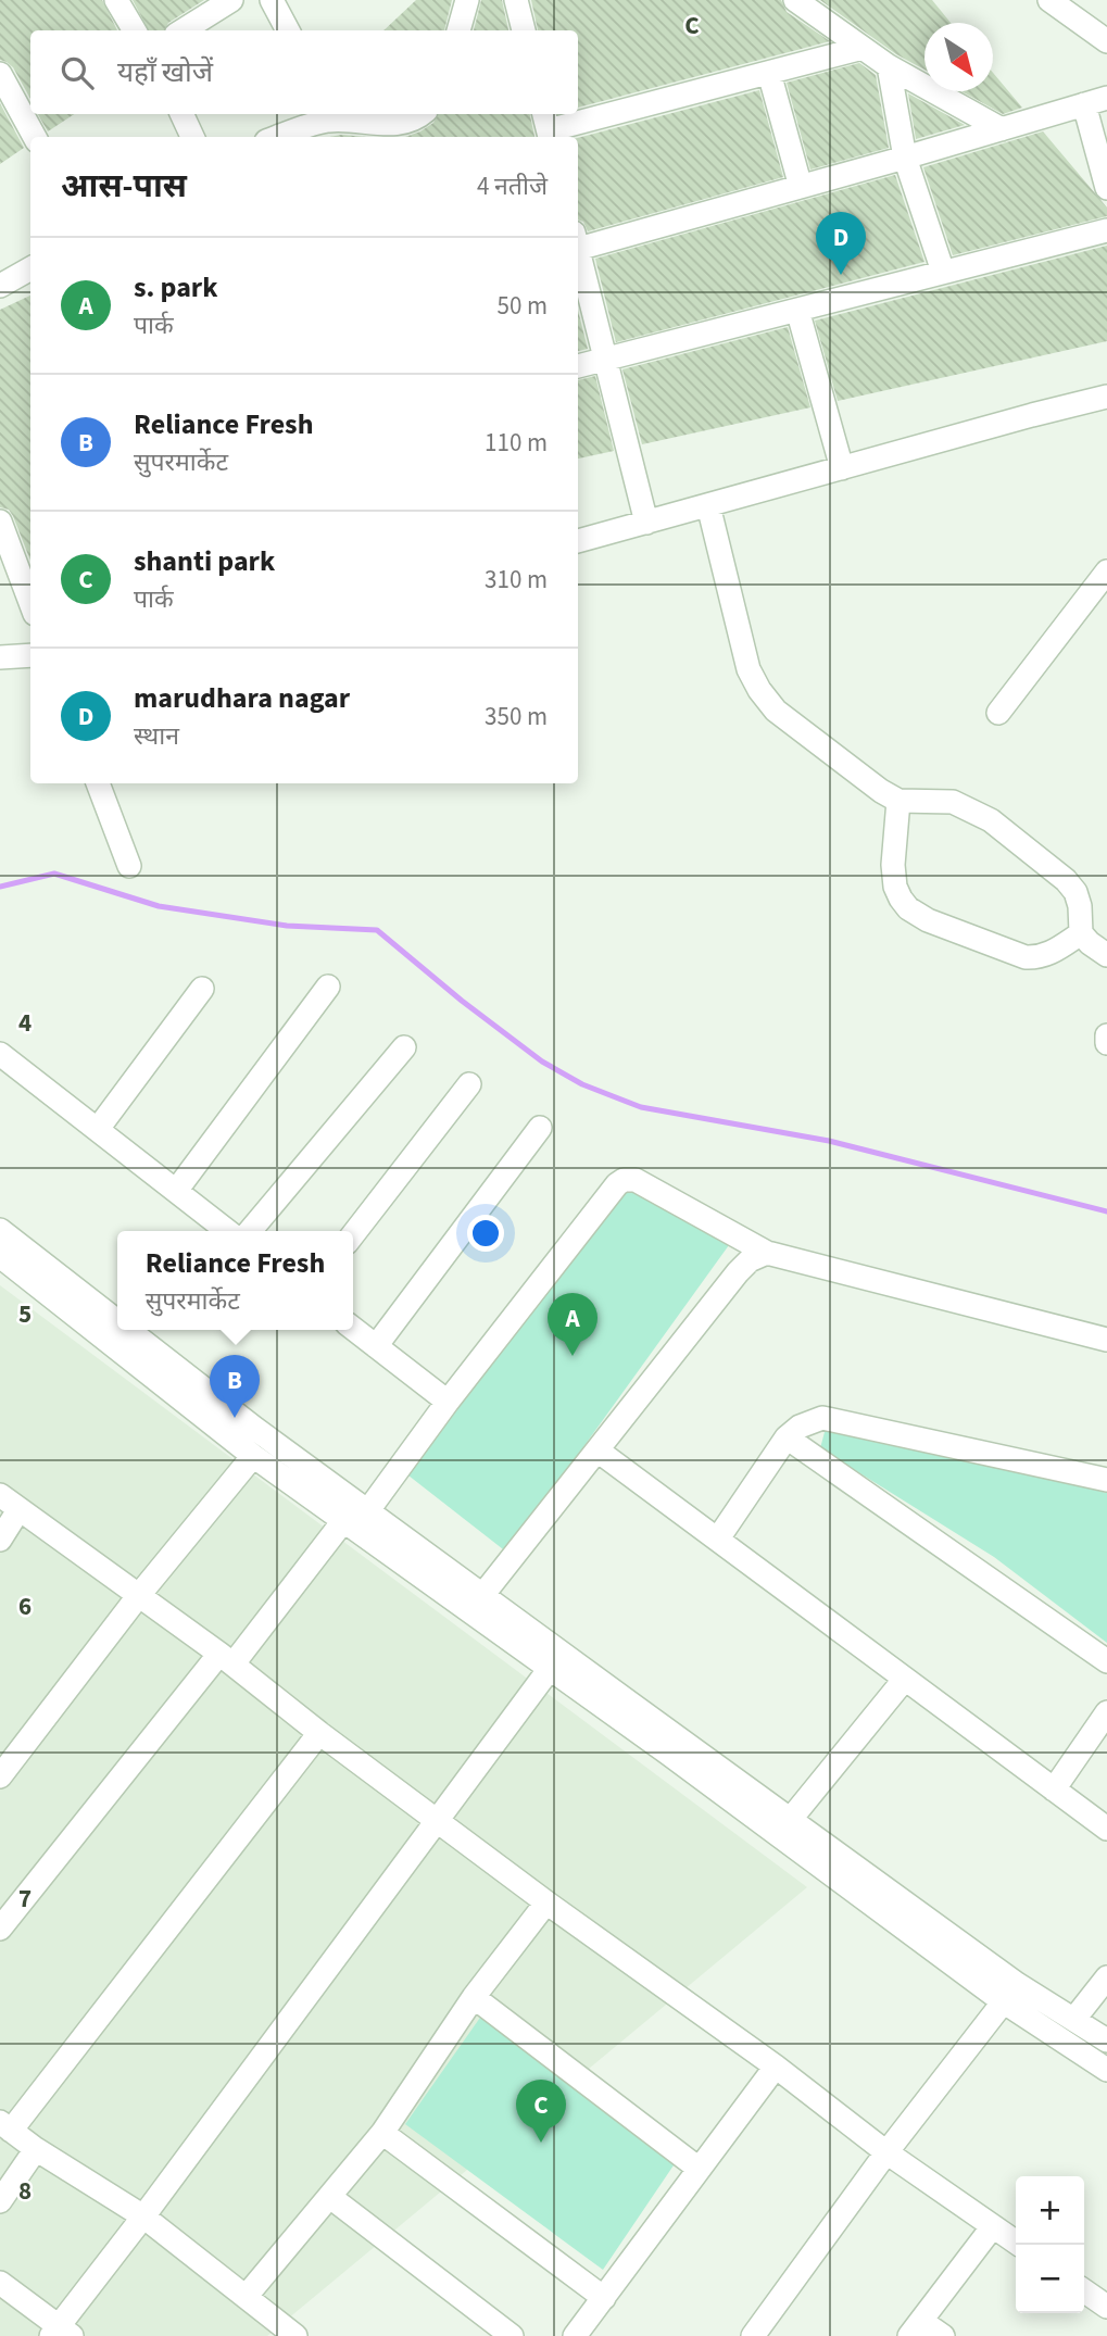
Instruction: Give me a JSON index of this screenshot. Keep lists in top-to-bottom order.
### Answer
{
  "north": "bottom right",
  "page": {
    "search": "यहाँ खोजें",
    "heading": ["आस-पास", "4 नतीजे"],
    "pins": [
      "D",
      "A",
      "B",
      "C"
    ],
    "list": [
      {
        "mark": "A",
        "name": "s. park",
        "note": "पार्क",
        "value": "50 m"
      },
      {
        "mark": "B",
        "name": "Reliance Fresh",
        "note": "सुपरमार्केट",
        "value": "110 m"
      },
      {
        "mark": "C",
        "name": "shanti park",
        "note": "पार्क",
        "value": "310 m"
      },
      {
        "mark": "D",
        "name": "marudhara nagar",
        "note": "स्थान",
        "value": "350 m"
      }
    ],
    "popup": ["Reliance Fresh", "सुपरमार्केट"],
    "map_buttons": ["+", "−"]
  },
  "grid": {
    "columns": ["C"],
    "rows": [
      "4",
      "5",
      "6",
      "7",
      "8"
    ]
  }
}
